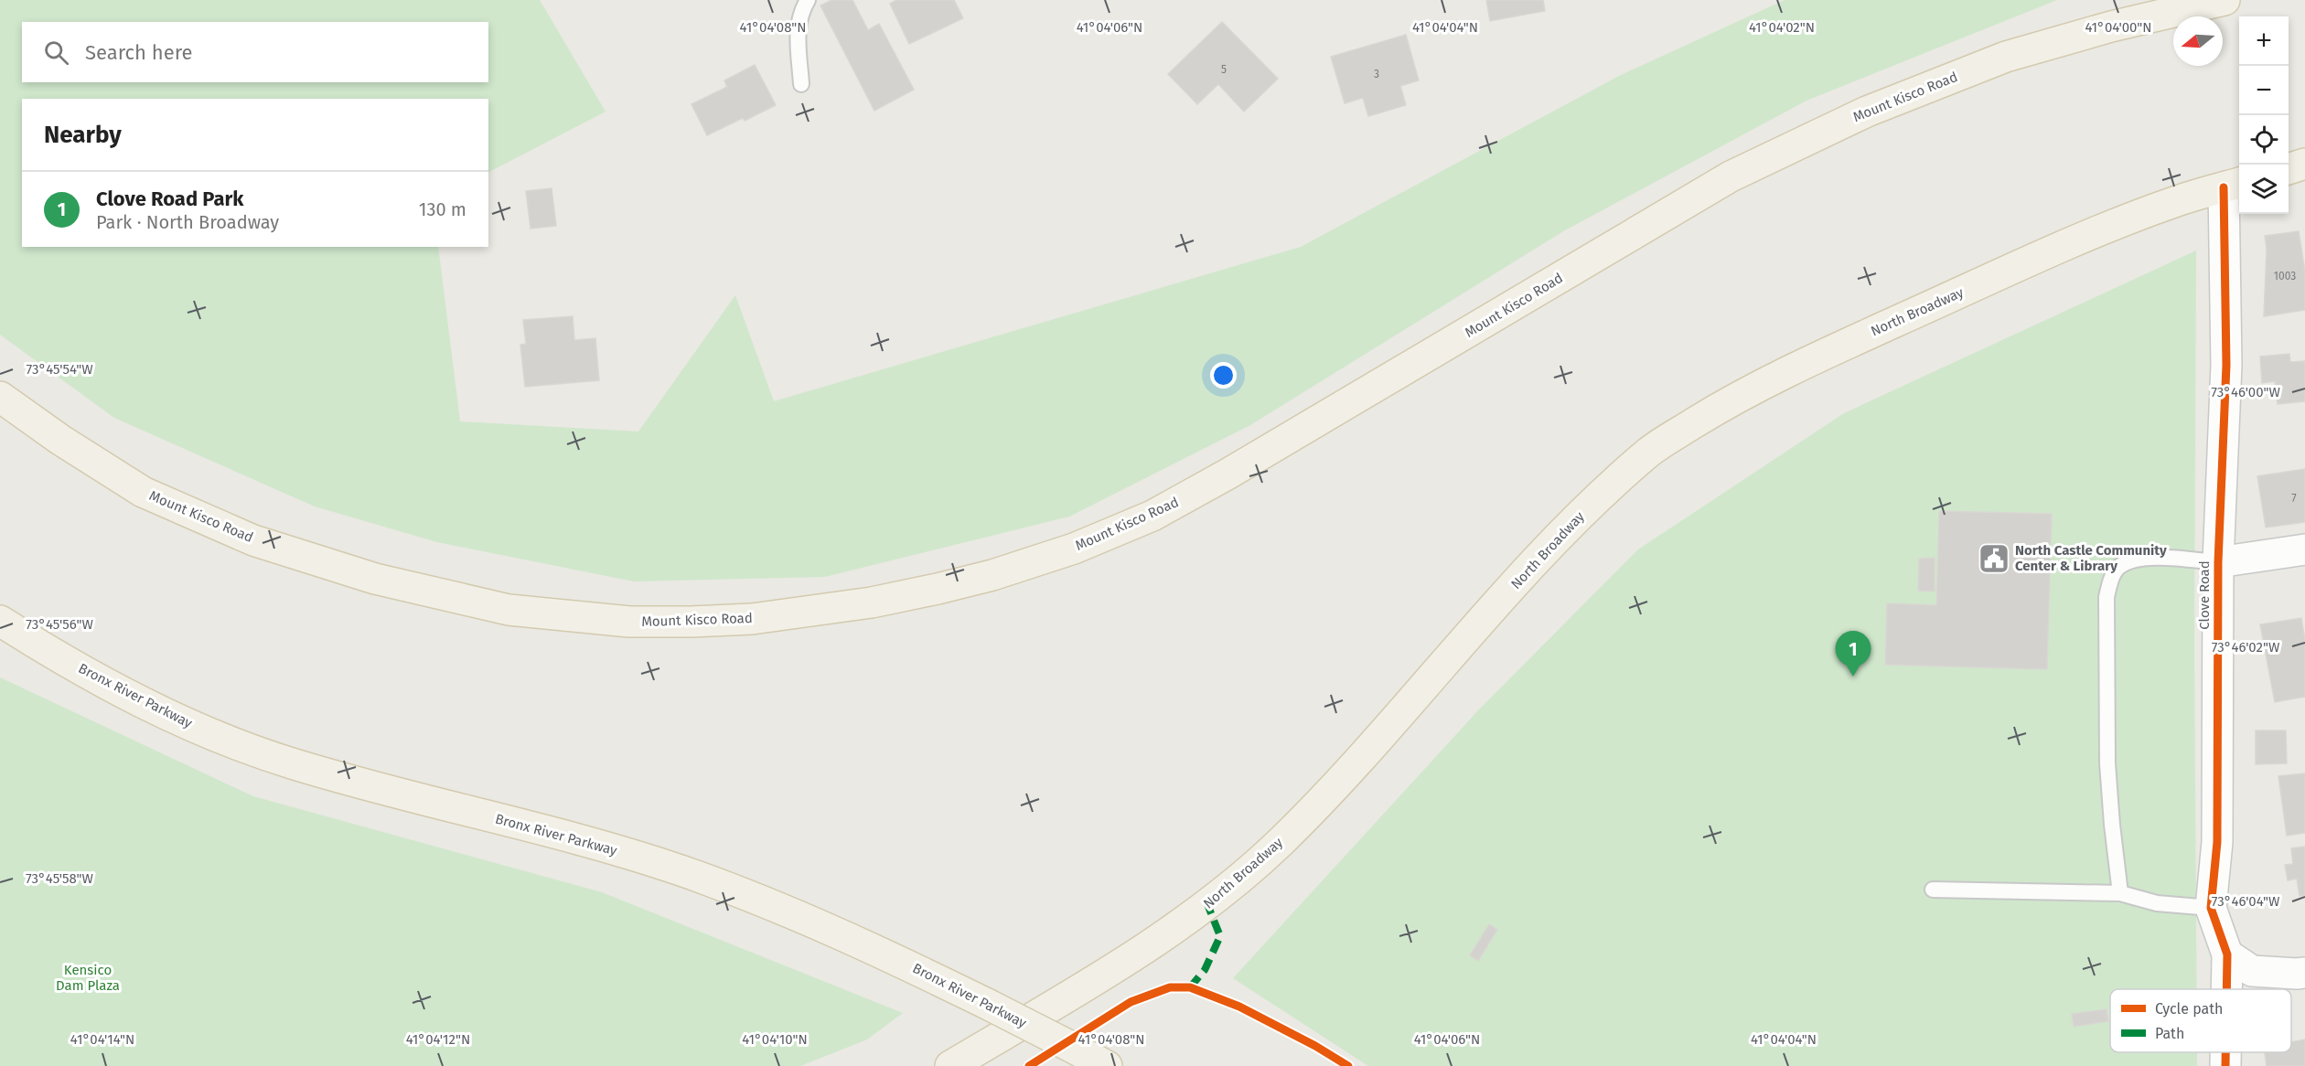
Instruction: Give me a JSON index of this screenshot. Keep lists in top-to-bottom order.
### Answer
{
  "streets": {
    "main road": ["Mount Kisco Road", "North Broadway", "Bronx River Parkway"],
    "street": ["Clove Road"]
  },
  "crossings": [
    ["North Broadway", "Clove Road"]
  ],
  "parks": ["Kensico Dam Plaza"],
  "places": {
    "public building": ["North Castle Community Center & Library"]
  },
  "house_numbers": [
    "5",
    "3",
    "1003",
    "7"
  ],
  "legend": ["Cycle path", "Path"],
  "north": "left",
  "page": {
    "map_buttons": ["+", "−"],
    "search": "Search here",
    "heading": "Nearby",
    "list": [
      {
        "mark": "1",
        "name": "Clove Road Park",
        "note": "Park · North Broadway",
        "value": "130 m"
      }
    ],
    "pins": "1"
  },
  "coordinates": [
    "41°04'08\"N",
    "41°04'06\"N",
    "41°04'04\"N",
    "41°04'02\"N",
    "41°04'00\"N",
    "73°45'54\"W",
    "73°46'00\"W",
    "73°45'56\"W",
    "73°46'02\"W",
    "73°45'58\"W",
    "73°46'04\"W",
    "41°04'14\"N",
    "41°04'12\"N",
    "41°04'10\"N"
  ]
}
